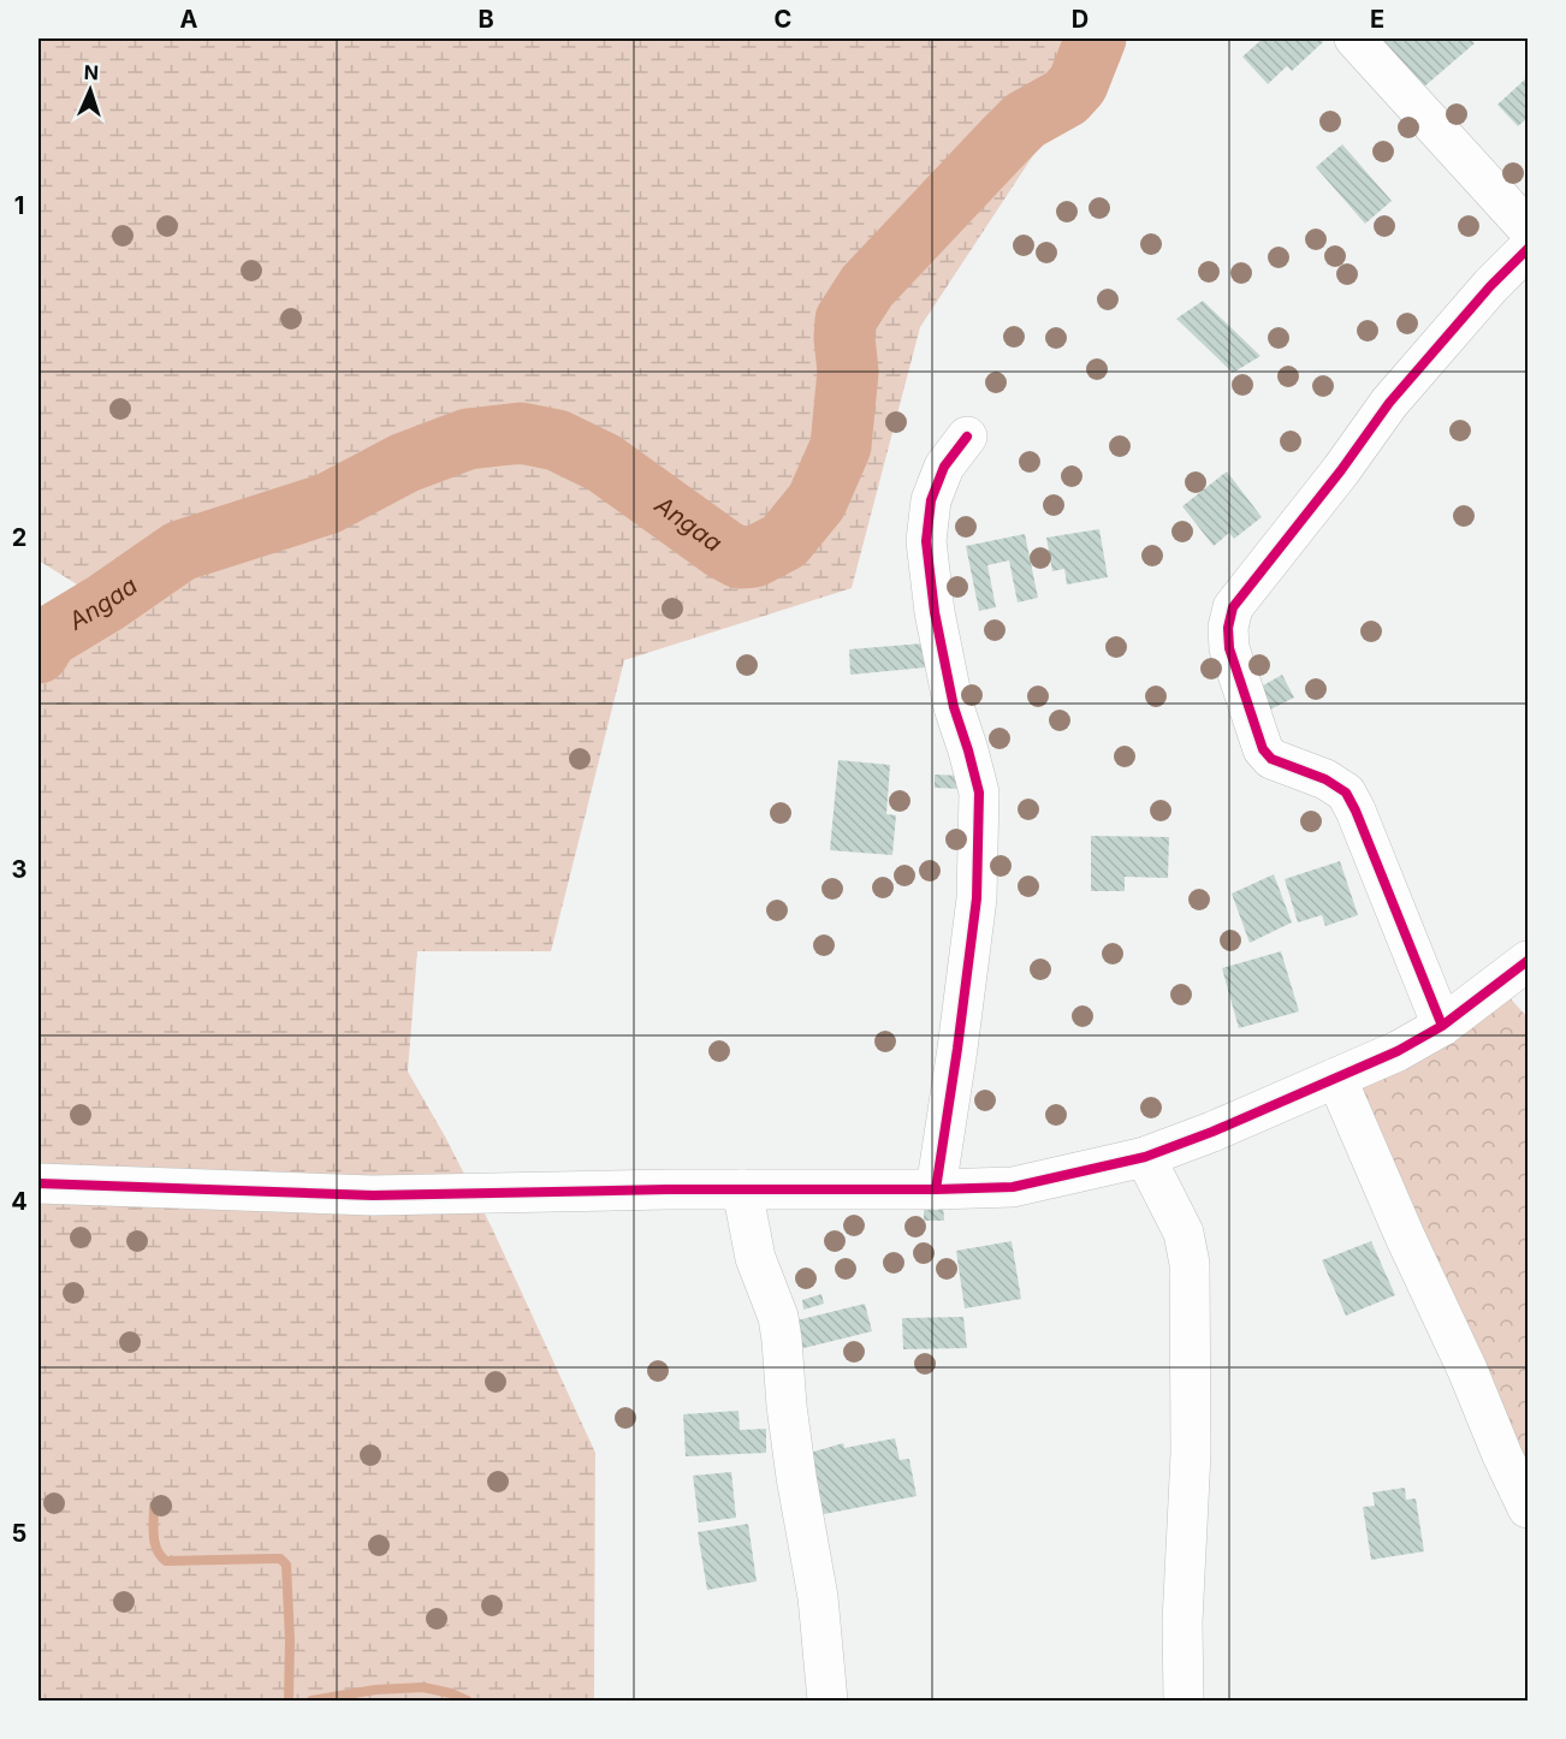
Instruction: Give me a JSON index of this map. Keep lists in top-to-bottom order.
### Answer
{
  "water": ["Angaa"],
  "north": "top",
  "grid": {
    "columns": [
      "A",
      "B",
      "C",
      "D",
      "E"
    ],
    "rows": [
      "1",
      "2",
      "3",
      "4",
      "5"
    ]
  }
}
